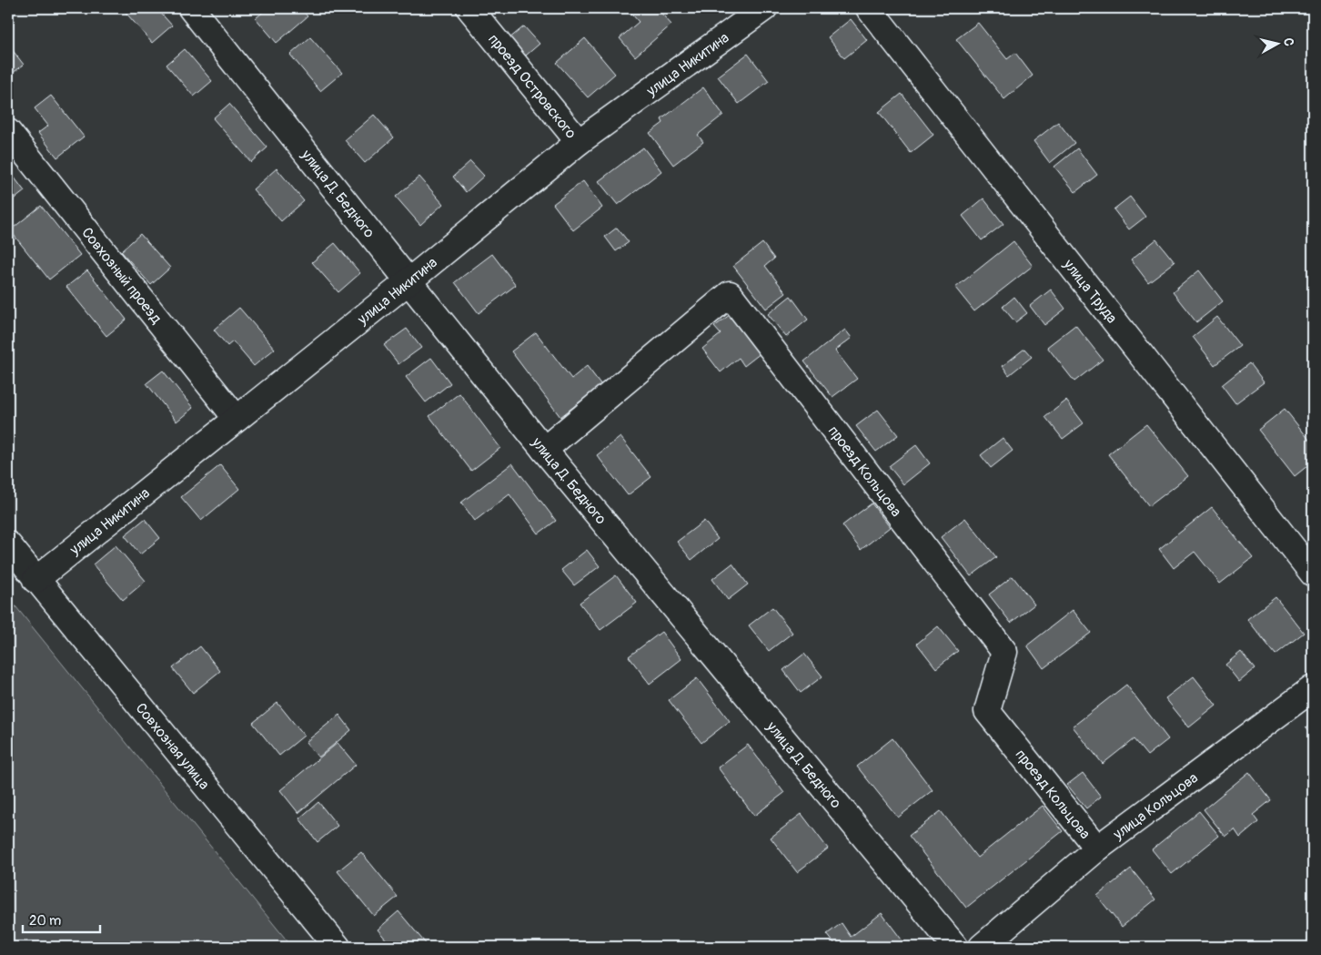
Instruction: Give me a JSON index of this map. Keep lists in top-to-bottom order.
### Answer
{
  "streets": {
    "street": [
      "улица Никитина",
      "проезд Островского",
      "улица Д. Бедного",
      "Совхозный проезд",
      "улица Труда",
      "проезд Кольцова",
      "Совхозная улица",
      "улица Кольцова"
    ]
  },
  "crossings": [
    ["улица Никитина", "проезд Островского"],
    ["улица Никитина", "улица Д. Бедного"],
    ["улица Никитина", "Совхозный проезд"],
    ["улица Никитина", "Совхозная улица"],
    ["улица Д. Бедного", "проезд Кольцова"],
    ["проезд Кольцова", "улица Кольцова"]
  ],
  "scale_bar": "20 m",
  "north": "right"
}
